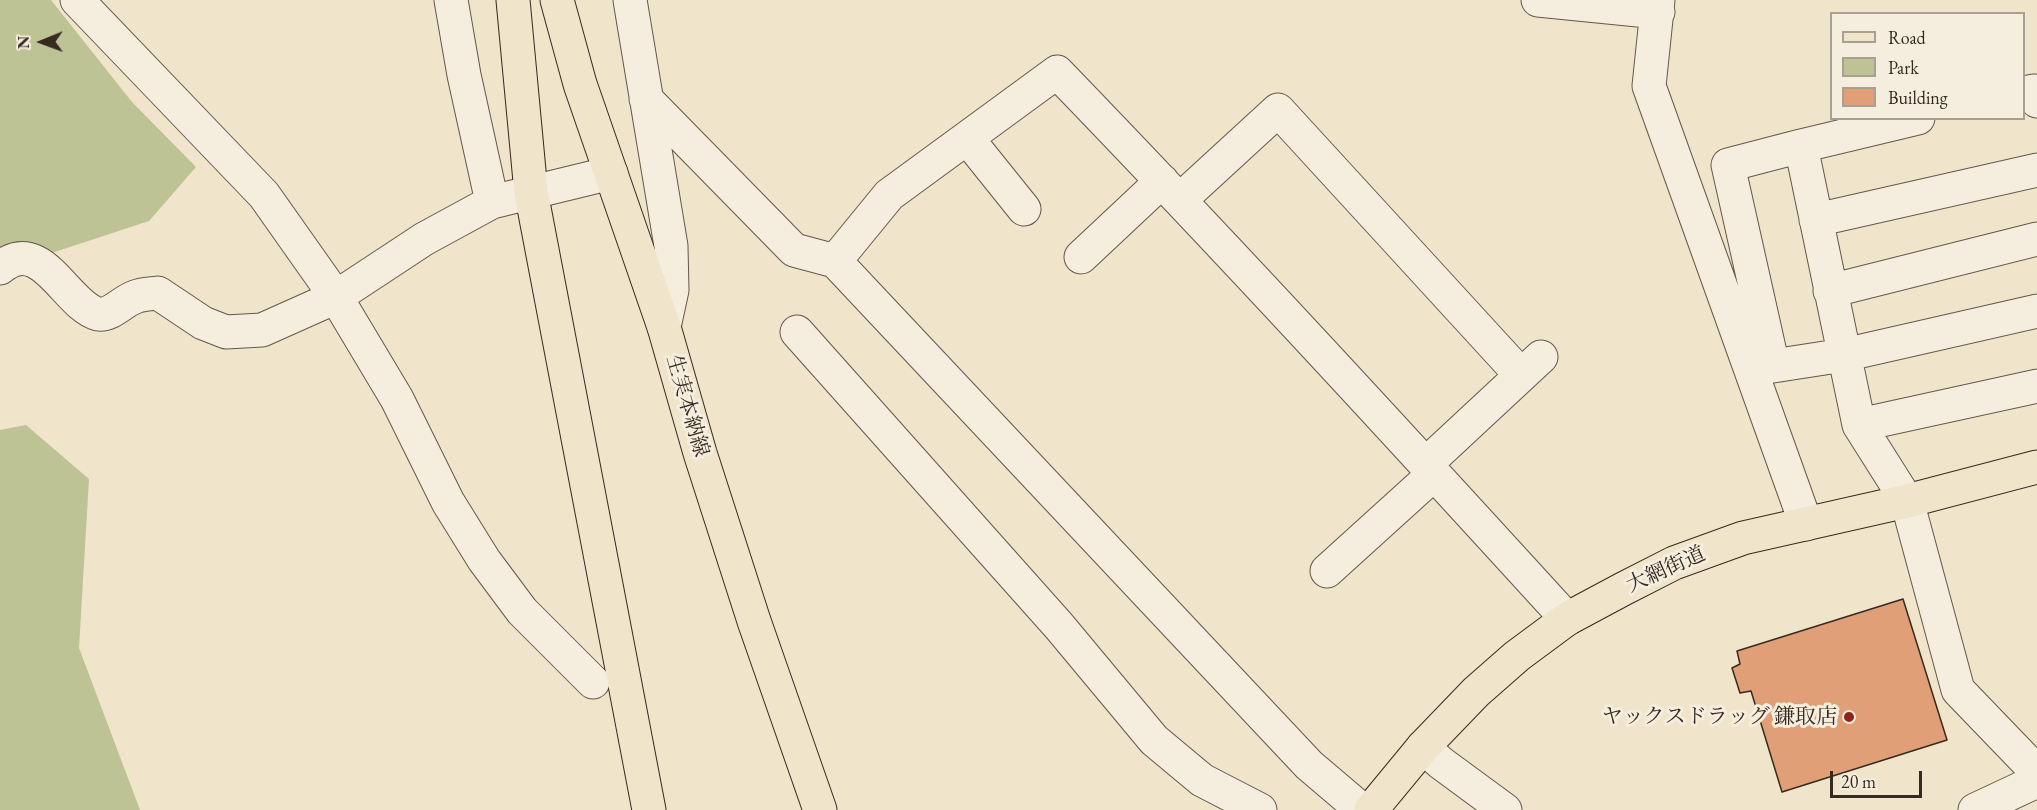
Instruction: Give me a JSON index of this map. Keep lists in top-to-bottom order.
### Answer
{
  "streets": {
    "main road": ["生実本納線", "大網街道"]
  },
  "places": ["ヤックスドラッグ 鎌取店"],
  "legend": ["Road", "Park", "Building"],
  "scale_bar": "20 m",
  "north": "left"
}
